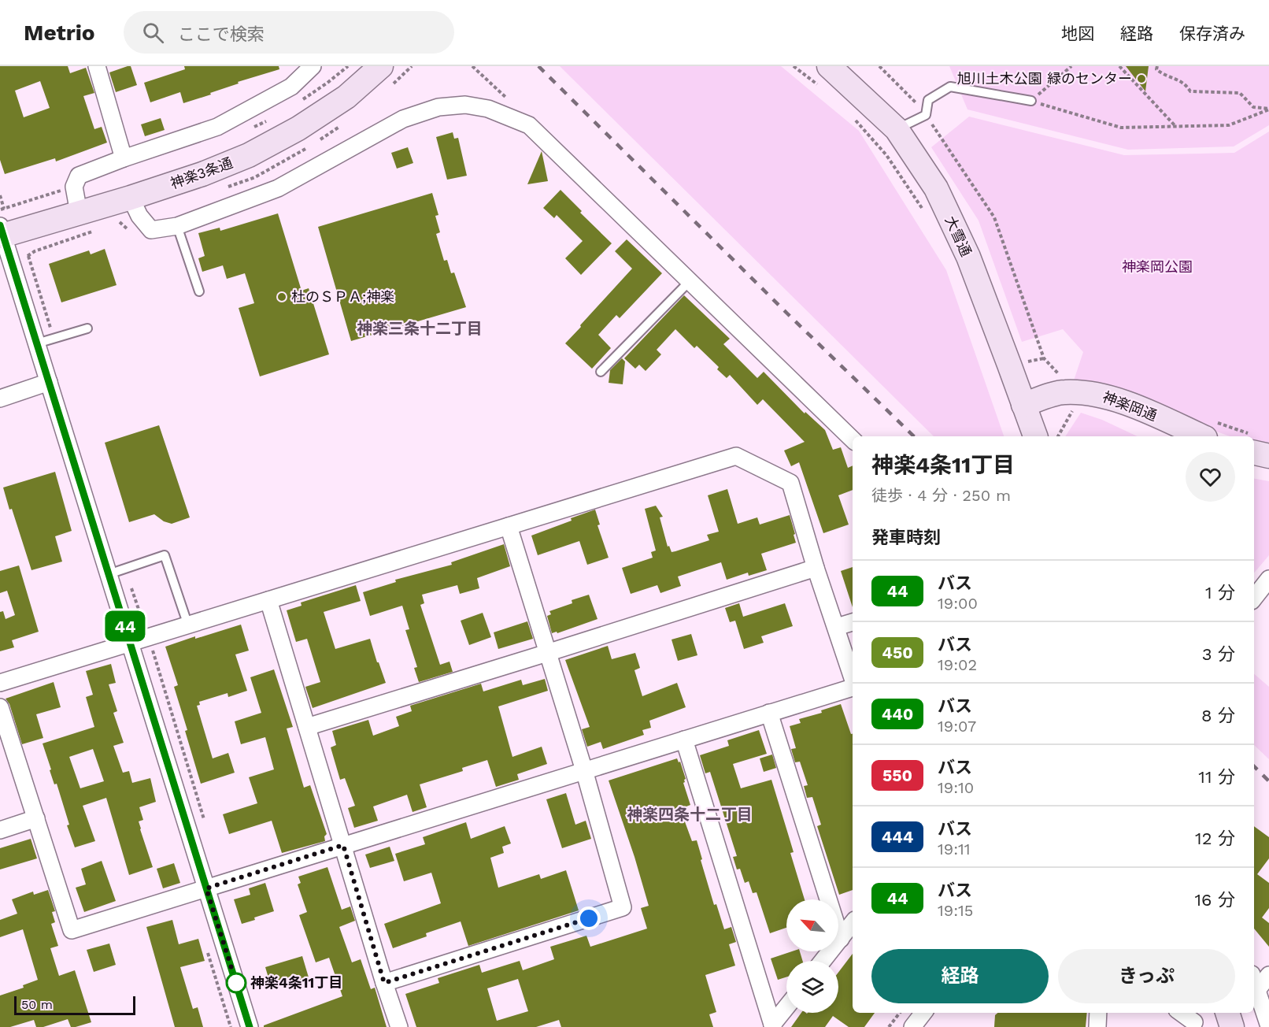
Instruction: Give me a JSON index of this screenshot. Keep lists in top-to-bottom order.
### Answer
{
  "streets": {
    "street": ["神楽3条通", "大雪通", "神楽岡通"]
  },
  "crossings": [
    ["大雪通", "神楽岡通"]
  ],
  "districts": ["神楽三条十二丁目", "神楽四条十二丁目"],
  "parks": ["神楽岡公園"],
  "places": ["旭川土木公園 緑のセンター", "杜のＳＰＡ;神楽", "神楽4条11丁目"],
  "lines": ["bus line 44"],
  "scale_bar": "50 m",
  "north": "top left",
  "page": {
    "header": "Metrio",
    "search": "ここで検索",
    "nav": ["地図", "経路", "保存済み"],
    "on_map": "44",
    "heading": [
      ["神楽4条11丁目", "徒歩 · 4 分 · 250 m"],
      "発車時刻"
    ],
    "list": [
      {
        "mark": "44",
        "name": "バス",
        "note": "19:00",
        "value": "1 分"
      },
      {
        "mark": "450",
        "name": "バス",
        "note": "19:02",
        "value": "3 分"
      },
      {
        "mark": "440",
        "name": "バス",
        "note": "19:07",
        "value": "8 分"
      },
      {
        "mark": "550",
        "name": "バス",
        "note": "19:10",
        "value": "11 分"
      },
      {
        "mark": "444",
        "name": "バス",
        "note": "19:11",
        "value": "12 分"
      },
      {
        "mark": "44",
        "name": "バス",
        "note": "19:15",
        "value": "16 分"
      }
    ],
    "buttons": ["経路", "きっぷ"],
    "scale": "50 m"
  }
}
